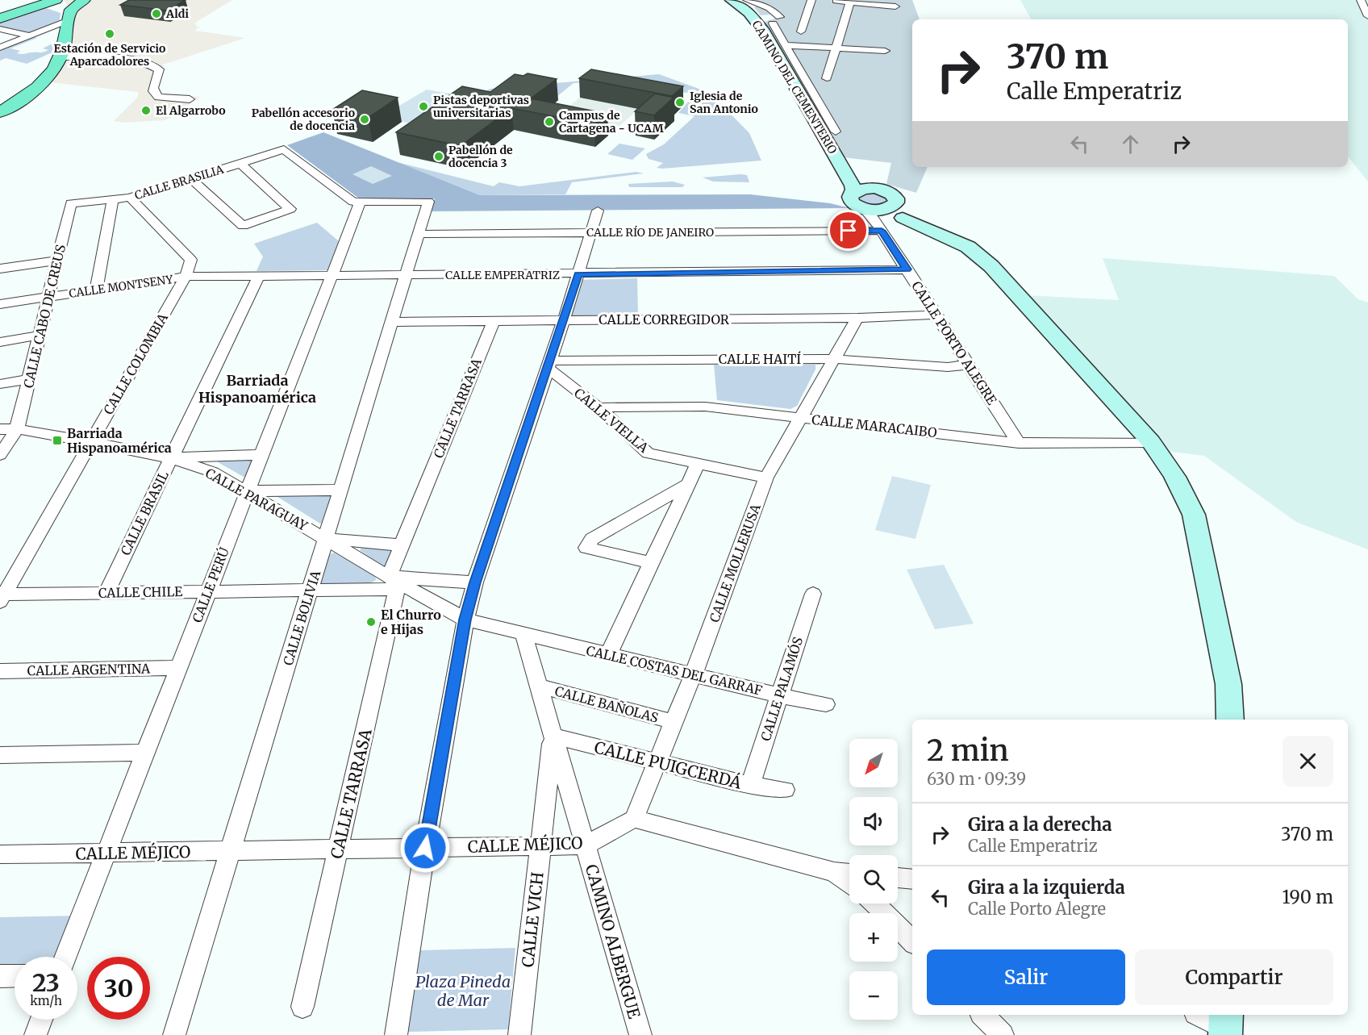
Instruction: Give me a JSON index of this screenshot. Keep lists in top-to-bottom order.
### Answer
{
  "streets": {
    "main road": ["CAMINO DEL CEMENTERIO", "CALLE PORTO ALEGRE"],
    "street": [
      "CALLE BRASILIA",
      "CALLE RÍO DE JANEIRO",
      "CALLE EMPERATRIZ",
      "CALLE MONTSENY",
      "CALLE CABO DE CREUS",
      "CALLE CORREGIDOR",
      "CALLE HAITÍ",
      "CALLE COLOMBIA",
      "CALLE TARRASA",
      "CALLE VIELLA",
      "CALLE MARACAIBO",
      "CALLE PARAGUAY",
      "CALLE BRASIL",
      "CALLE MOLLERUSA",
      "CALLE PERÚ",
      "CALLE CHILE",
      "CALLE BOLIVIA",
      "CALLE ARGENTINA",
      "CALLE COSTAS DEL GARRAF",
      "CALLE PALAMÓS",
      "CALLE BAÑOLAS",
      "CALLE PUIGCERDÁ",
      "CALLE MÉJICO",
      "CALLE VICH",
      "CAMINO ALBERGUE"
    ]
  },
  "crossings": [
    ["CAMINO DEL CEMENTERIO", "CALLE PORTO ALEGRE"],
    ["CALLE BRASILIA", "CALLE CABO DE CREUS"],
    ["CALLE BRASILIA", "CALLE PERÚ"],
    ["CALLE BRASILIA", "CALLE BOLIVIA"],
    ["CALLE RÍO DE JANEIRO", "CALLE PORTO ALEGRE"],
    ["CALLE RÍO DE JANEIRO", "CALLE BOLIVIA"],
    ["CALLE EMPERATRIZ", "CALLE MONTSENY"],
    ["CALLE EMPERATRIZ", "CALLE PORTO ALEGRE"],
    ["CALLE EMPERATRIZ", "CALLE COLOMBIA"],
    ["CALLE EMPERATRIZ", "CALLE BRASIL"],
    ["CALLE EMPERATRIZ", "CALLE PERÚ"],
    ["CALLE EMPERATRIZ", "CALLE BOLIVIA"],
    ["CALLE MONTSENY", "CALLE CABO DE CREUS"],
    ["CALLE MONTSENY", "CALLE COLOMBIA"],
    ["CALLE CABO DE CREUS", "CALLE PARAGUAY"],
    ["CALLE CORREGIDOR", "CALLE PORTO ALEGRE"],
    ["CALLE CORREGIDOR", "CALLE TARRASA"],
    ["CALLE CORREGIDOR", "CALLE MOLLERUSA"],
    ["CALLE CORREGIDOR", "CALLE BOLIVIA"],
    ["CALLE PORTO ALEGRE", "CALLE HAITÍ"],
    ["CALLE PORTO ALEGRE", "CALLE MARACAIBO"],
    ["CALLE HAITÍ", "CALLE VIELLA"],
    ["CALLE HAITÍ", "CALLE MOLLERUSA"],
    ["CALLE COLOMBIA", "CALLE PARAGUAY"],
    ["CALLE COLOMBIA", "CALLE CHILE"],
    ["CALLE TARRASA", "CALLE PARAGUAY"],
    ["CALLE TARRASA", "CALLE CHILE"],
    ["CALLE TARRASA", "CALLE MÉJICO"],
    ["CALLE VIELLA", "CALLE MARACAIBO"],
    ["CALLE VIELLA", "CALLE MOLLERUSA"],
    ["CALLE MARACAIBO", "CALLE MOLLERUSA"],
    ["CALLE PARAGUAY", "CALLE BRASIL"],
    ["CALLE PARAGUAY", "CALLE PERÚ"],
    ["CALLE PARAGUAY", "CALLE CHILE"],
    ["CALLE PARAGUAY", "CALLE BOLIVIA"],
    ["CALLE PARAGUAY", "CALLE COSTAS DEL GARRAF"],
    ["CALLE PARAGUAY", "CALLE VICH"],
    ["CALLE BRASIL", "CALLE CHILE"],
    ["CALLE MOLLERUSA", "CALLE COSTAS DEL GARRAF"],
    ["CALLE MOLLERUSA", "CALLE BAÑOLAS"],
    ["CALLE MOLLERUSA", "CALLE PUIGCERDÁ"],
    ["CALLE MOLLERUSA", "CALLE MÉJICO"],
    ["CALLE PERÚ", "CALLE CHILE"],
    ["CALLE PERÚ", "CALLE BOLIVIA"],
    ["CALLE PERÚ", "CALLE ARGENTINA"],
    ["CALLE PERÚ", "CALLE MÉJICO"],
    ["CALLE CHILE", "CALLE BOLIVIA"],
    ["CALLE BOLIVIA", "CALLE MÉJICO"],
    ["CALLE COSTAS DEL GARRAF", "CALLE PALAMÓS"],
    ["CALLE COSTAS DEL GARRAF", "CALLE VICH"],
    ["CALLE PALAMÓS", "CALLE PUIGCERDÁ"],
    ["CALLE BAÑOLAS", "CALLE VICH"],
    ["CALLE PUIGCERDÁ", "CALLE VICH"],
    ["CALLE PUIGCERDÁ", "CAMINO ALBERGUE"],
    ["CALLE MÉJICO", "CALLE VICH"],
    ["CALLE MÉJICO", "CAMINO ALBERGUE"],
    ["CALLE VICH", "CAMINO ALBERGUE"]
  ],
  "districts": ["Barriada Hispanoamérica"],
  "parks": ["Plaza Pineda de Mar"],
  "places": {
    "other": [
      "Aldi",
      "Estación de Servicio Aparcadolores",
      "Iglesia de San Antonio",
      "Pistas deportivas universitarias",
      "El Algarrobo",
      "Pabellón accesorio de docencia",
      "Campus de Cartagena - UCAM",
      "Pabellón de docencia 3",
      "El Churro e Hijas"
    ],
    "transit": ["Barriada Hispanoamérica"]
  },
  "north": "bottom left",
  "page": {
    "turn": ["370 m", "Calle Emperatriz"],
    "heading": ["2 min", "630 m · 09:39"],
    "map_buttons": ["+", "−"],
    "list": [
      {
        "name": "Gira a la derecha",
        "note": "Calle Emperatriz",
        "value": "370 m"
      },
      {
        "name": "Gira a la izquierda",
        "note": "Calle Porto Alegre",
        "value": "190 m"
      }
    ],
    "buttons": ["Salir", "Compartir"],
    "speed": "23 km/h",
    "limit": "30"
  }
}
